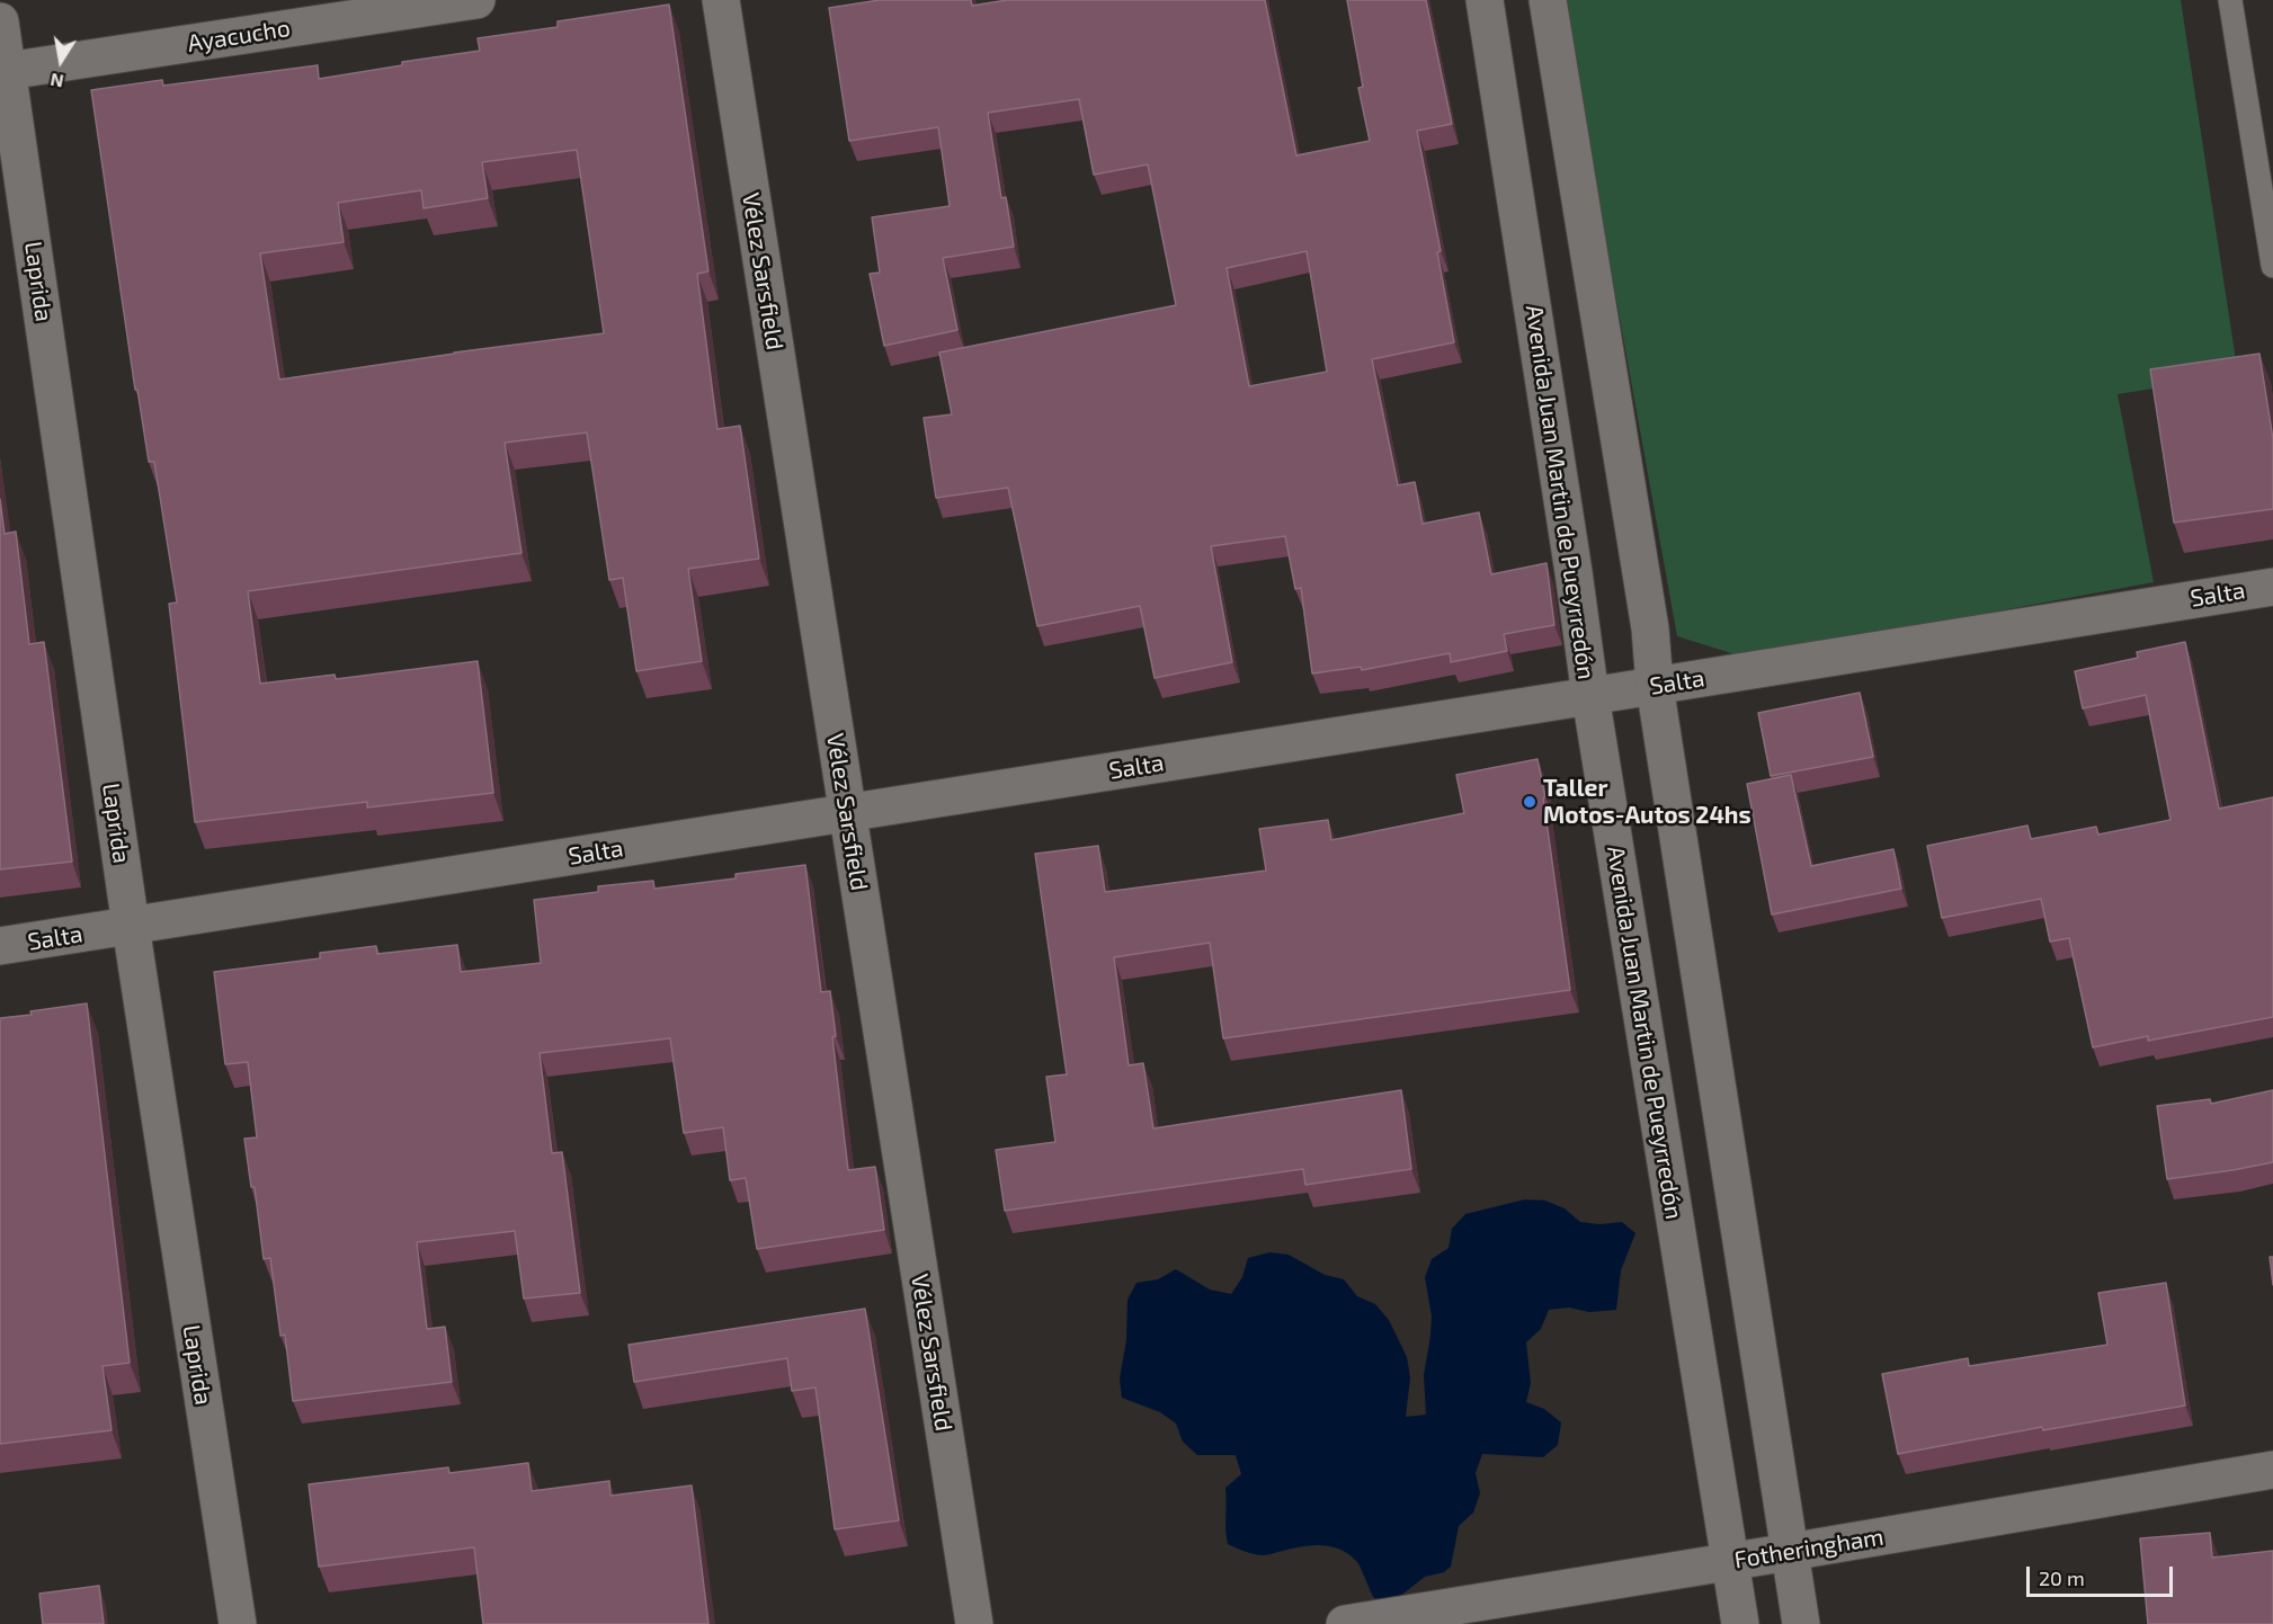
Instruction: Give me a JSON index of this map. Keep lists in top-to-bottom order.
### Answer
{
  "streets": {
    "street": [
      "Ayacucho",
      "Vélez Sarsfield",
      "Laprida",
      "Avenida Juan Martin de Pueyrredón",
      "Salta",
      "Fotheringham"
    ]
  },
  "crossings": [
    ["Ayacucho", "Laprida"],
    ["Vélez Sarsfield", "Salta"],
    ["Laprida", "Salta"],
    ["Avenida Juan Martin de Pueyrredón", "Salta"],
    ["Avenida Juan Martin de Pueyrredón", "Fotheringham"]
  ],
  "places": ["Taller Motos-Autos 24hs"],
  "scale_bar": "20 m",
  "north": "bottom"
}
